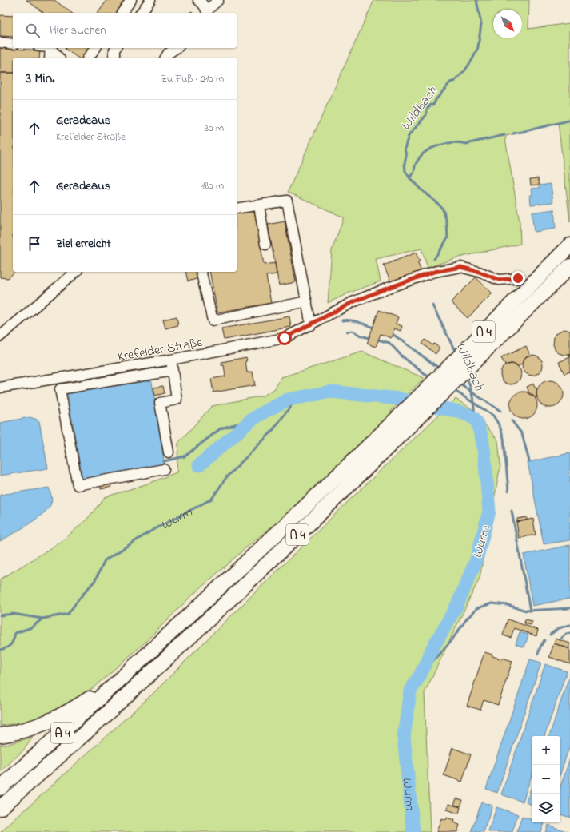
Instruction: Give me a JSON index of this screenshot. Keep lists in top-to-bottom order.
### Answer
{
  "streets": {
    "highway": ["A 4"],
    "street": ["Krefelder Straße"]
  },
  "water": ["Wildbach", "Wurm"],
  "north": "bottom right",
  "page": {
    "search": "Hier suchen",
    "heading": ["3 Min.", "Zu Fuß · 210 m"],
    "list": [
      ["Geradeaus", "Krefelder Straße", "30 m"],
      ["Geradeaus", "180 m"],
      "Ziel erreicht"
    ],
    "map_buttons": ["+", "−"]
  }
}
